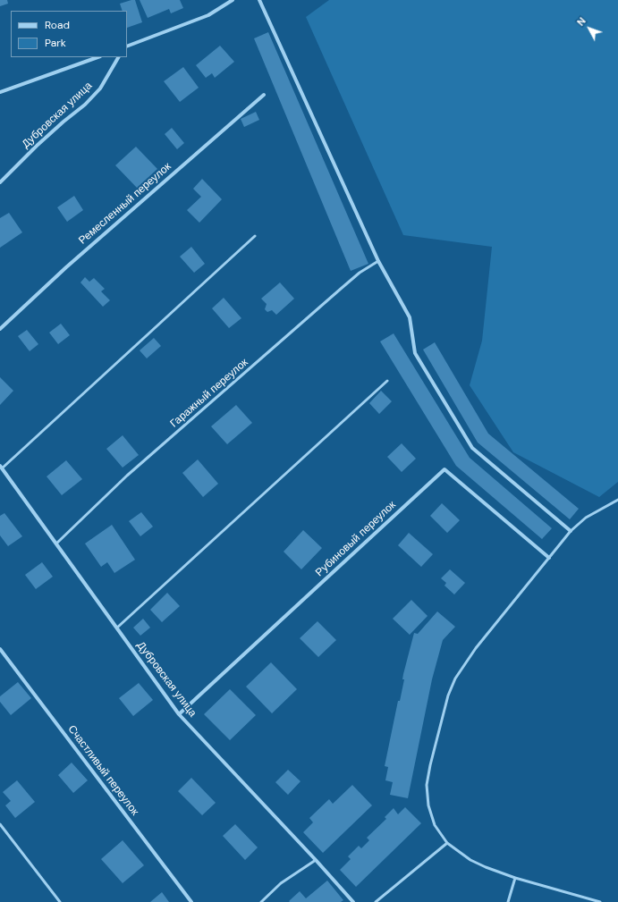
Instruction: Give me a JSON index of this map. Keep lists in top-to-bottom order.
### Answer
{
  "streets": {
    "street": [
      "Дубровская улица",
      "Ремесленный переулок",
      "Рубиновый переулок",
      "Счастливый переулок"
    ],
    "lane": ["Гаражный переулок"]
  },
  "crossings": [
    ["Дубровская улица", "Гаражный переулок"],
    ["Дубровская улица", "Рубиновый переулок"]
  ],
  "legend": ["Road", "Park"],
  "north": "top left"
}
